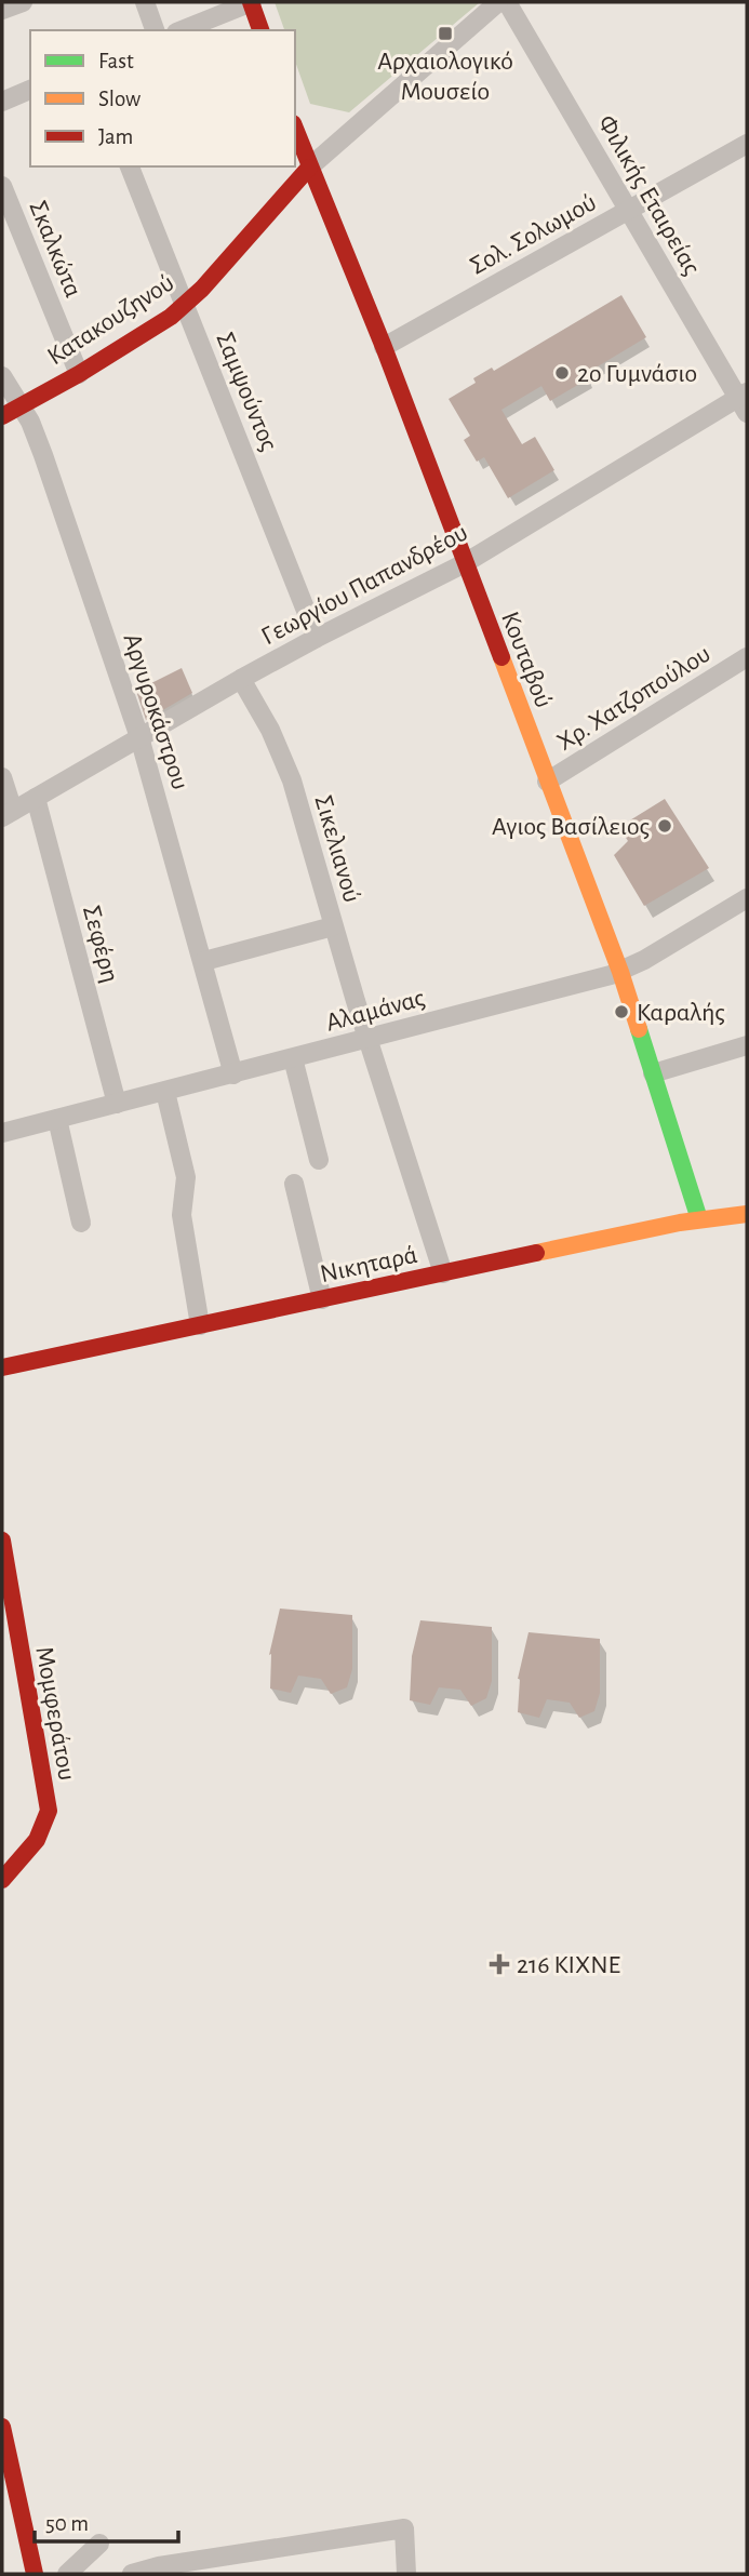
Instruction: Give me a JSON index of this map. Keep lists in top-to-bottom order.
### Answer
{
  "streets": {
    "street": [
      "Φιλικής Εταιρείας",
      "Σολ. Σολωμού",
      "Σκαλκώτα",
      "Κατακουζηνού",
      "Σαμψούντος",
      "Γεωργίου Παπανδρέου",
      "Κουταβού",
      "Χρ. Χατζοπούλου",
      "Αργυροκάστρου",
      "Σικελιανού",
      "Σεφέρη",
      "Αλαμάνας",
      "Νικηταρά",
      "Μομφεράτου"
    ]
  },
  "crossings": [
    ["Φιλικής Εταιρείας", "Σολ. Σολωμού"],
    ["Φιλικής Εταιρείας", "Γεωργίου Παπανδρέου"],
    ["Σολ. Σολωμού", "Κουταβού"],
    ["Σκαλκώτα", "Κατακουζηνού"],
    ["Κατακουζηνού", "Σαμψούντος"],
    ["Κατακουζηνού", "Κουταβού"],
    ["Κατακουζηνού", "Αργυροκάστρου"],
    ["Σαμψούντος", "Γεωργίου Παπανδρέου"],
    ["Γεωργίου Παπανδρέου", "Κουταβού"],
    ["Γεωργίου Παπανδρέου", "Αργυροκάστρου"],
    ["Γεωργίου Παπανδρέου", "Σικελιανού"],
    ["Γεωργίου Παπανδρέου", "Σεφέρη"],
    ["Κουταβού", "Χρ. Χατζοπούλου"],
    ["Κουταβού", "Αλαμάνας"],
    ["Κουταβού", "Νικηταρά"],
    ["Αργυροκάστρου", "Αλαμάνας"],
    ["Σικελιανού", "Αλαμάνας"],
    ["Σικελιανού", "Νικηταρά"],
    ["Σεφέρη", "Αλαμάνας"]
  ],
  "places": {
    "transit": ["Αρχαιολογικό Μουσείο"],
    "other": ["2ο Γυμνάσιο", "Αγιος Βασίλειος", "Καραλής"],
    "health": ["216 ΚΙΧΝΕ"]
  },
  "legend": ["Fast", "Slow", "Jam"],
  "scale_bar": "50 m"
}
